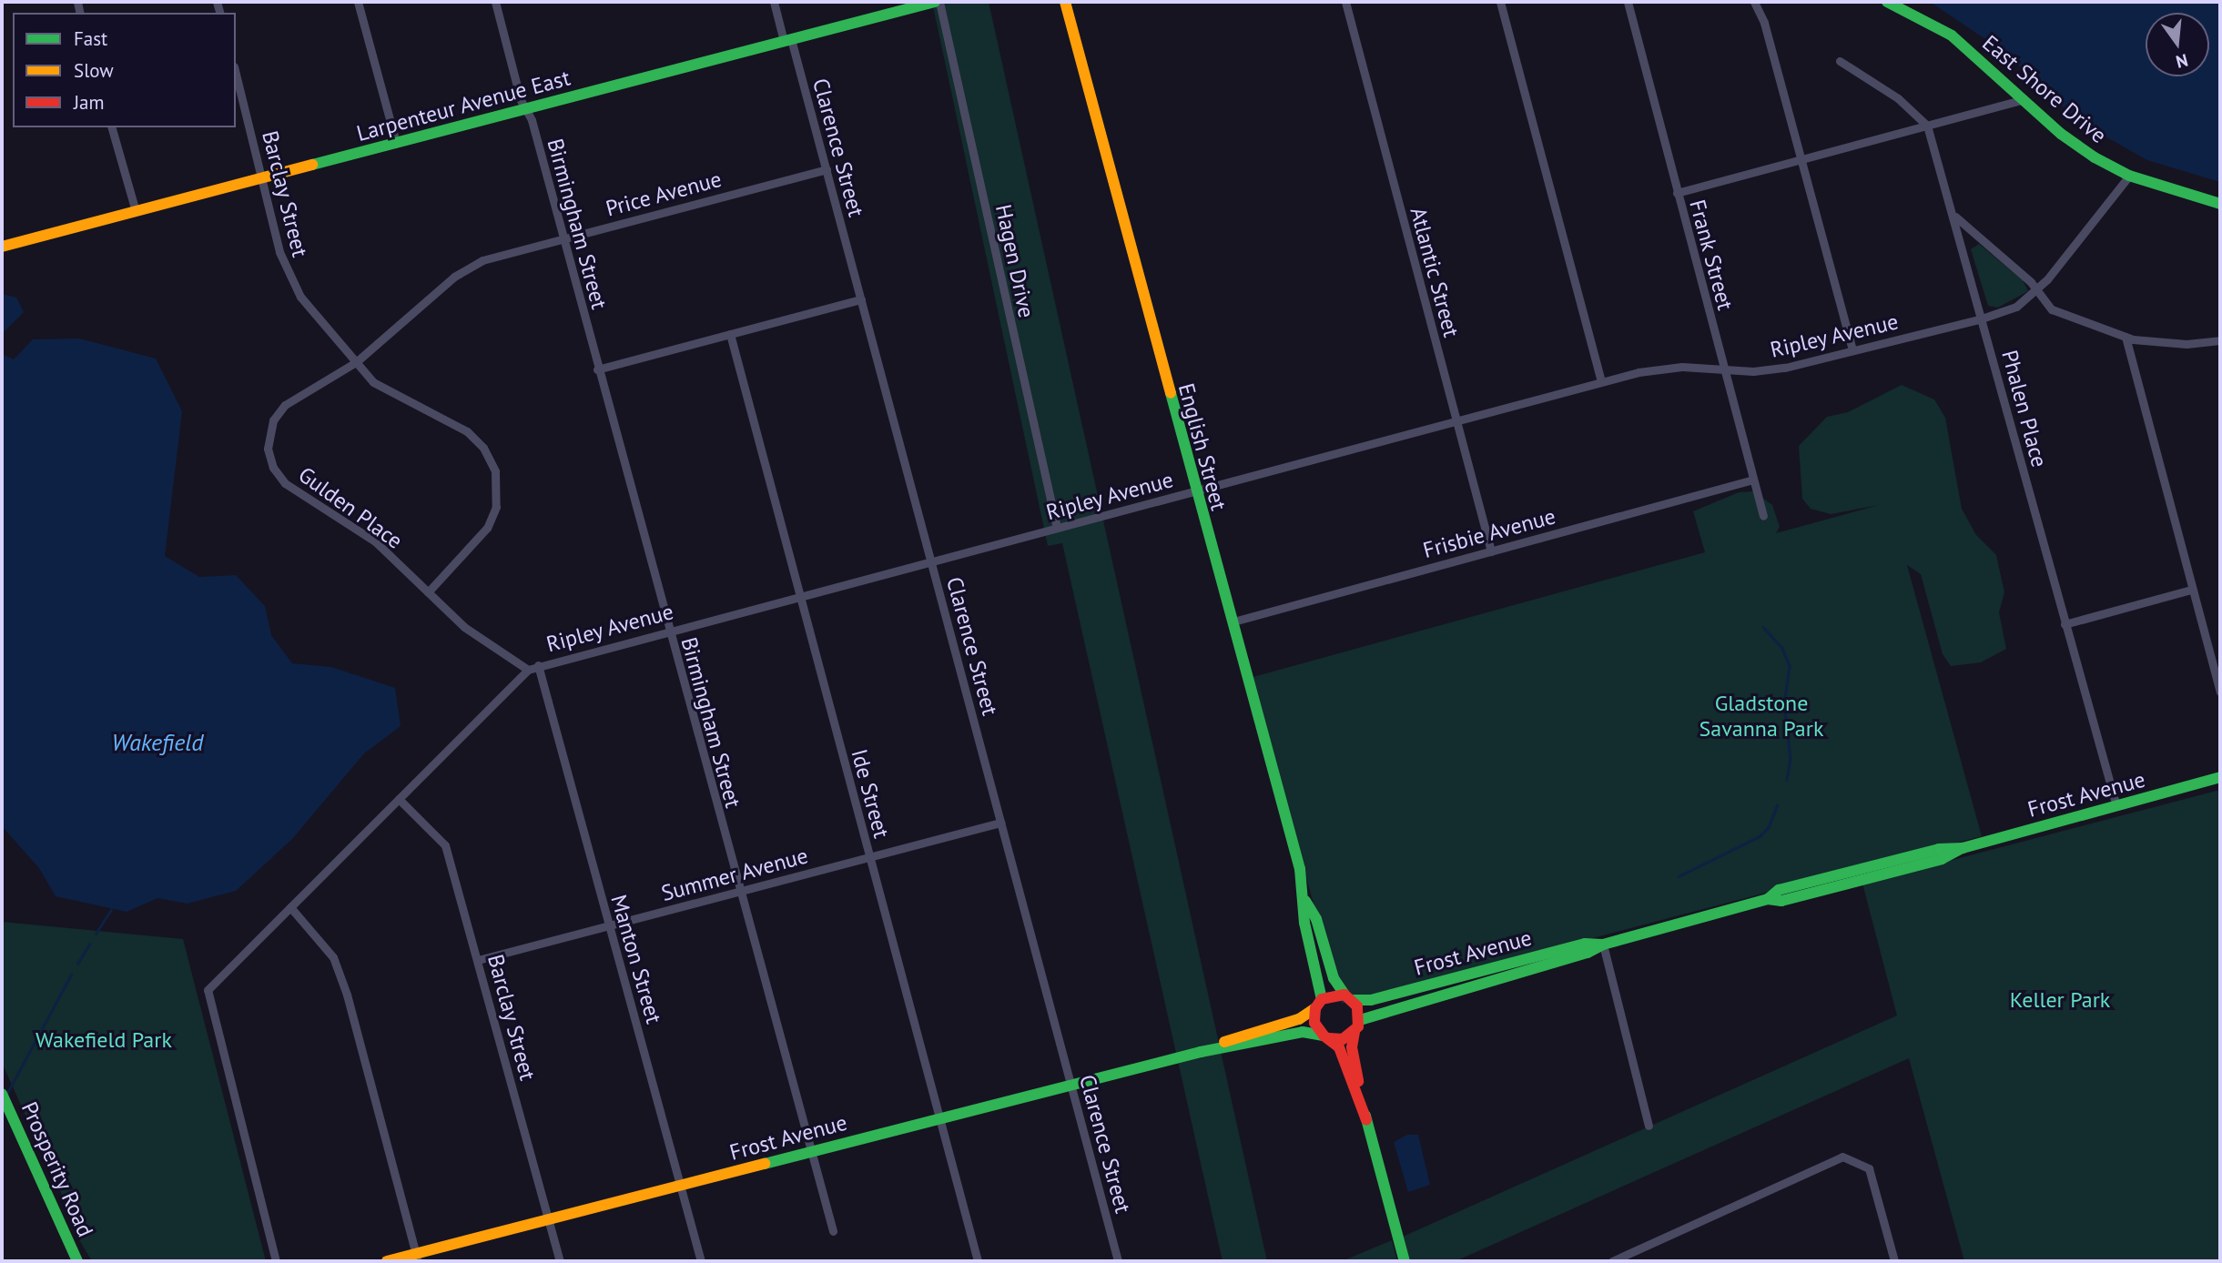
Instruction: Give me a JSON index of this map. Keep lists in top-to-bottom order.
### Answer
{
  "streets": {
    "street": [
      "East Shore Drive",
      "Larpenteur Avenue East",
      "Clarence Street",
      "Barclay Street",
      "Price Avenue",
      "Birmingham Street",
      "Frank Street",
      "Hagen Drive",
      "Atlantic Street",
      "Ripley Avenue",
      "Phalen Place",
      "English Street",
      "Gulden Place",
      "Frisbie Avenue",
      "Ide Street",
      "Frost Avenue",
      "Summer Avenue",
      "Manton Street",
      "Prosperity Road"
    ]
  },
  "crossings": [
    ["East Shore Drive", "Ripley Avenue"],
    ["Larpenteur Avenue East", "Clarence Street"],
    ["Larpenteur Avenue East", "Barclay Street"],
    ["Larpenteur Avenue East", "Birmingham Street"],
    ["Larpenteur Avenue East", "Hagen Drive"],
    ["Clarence Street", "Price Avenue"],
    ["Clarence Street", "Ripley Avenue"],
    ["Clarence Street", "Frost Avenue"],
    ["Clarence Street", "Summer Avenue"],
    ["Barclay Street", "Price Avenue"],
    ["Barclay Street", "Ripley Avenue"],
    ["Barclay Street", "Gulden Place"],
    ["Barclay Street", "Frost Avenue"],
    ["Barclay Street", "Summer Avenue"],
    ["Price Avenue", "Birmingham Street"],
    ["Price Avenue", "Gulden Place"],
    ["Birmingham Street", "Ripley Avenue"],
    ["Birmingham Street", "Frost Avenue"],
    ["Birmingham Street", "Summer Avenue"],
    ["Frank Street", "Ripley Avenue"],
    ["Frank Street", "Frisbie Avenue"],
    ["Hagen Drive", "Ripley Avenue"],
    ["Atlantic Street", "Ripley Avenue"],
    ["Atlantic Street", "Frisbie Avenue"],
    ["Ripley Avenue", "Phalen Place"],
    ["Ripley Avenue", "English Street"],
    ["Ripley Avenue", "Gulden Place"],
    ["Ripley Avenue", "Ide Street"],
    ["Ripley Avenue", "Manton Street"],
    ["Phalen Place", "Frost Avenue"],
    ["English Street", "Frisbie Avenue"],
    ["English Street", "Frost Avenue"],
    ["Ide Street", "Frost Avenue"],
    ["Ide Street", "Summer Avenue"],
    ["Frost Avenue", "Manton Street"],
    ["Summer Avenue", "Manton Street"]
  ],
  "water": ["Wakefield"],
  "parks": ["Gladstone Savanna Park", "Keller Park", "Wakefield Park"],
  "legend": ["Fast", "Slow", "Jam"],
  "north": "bottom"
}
